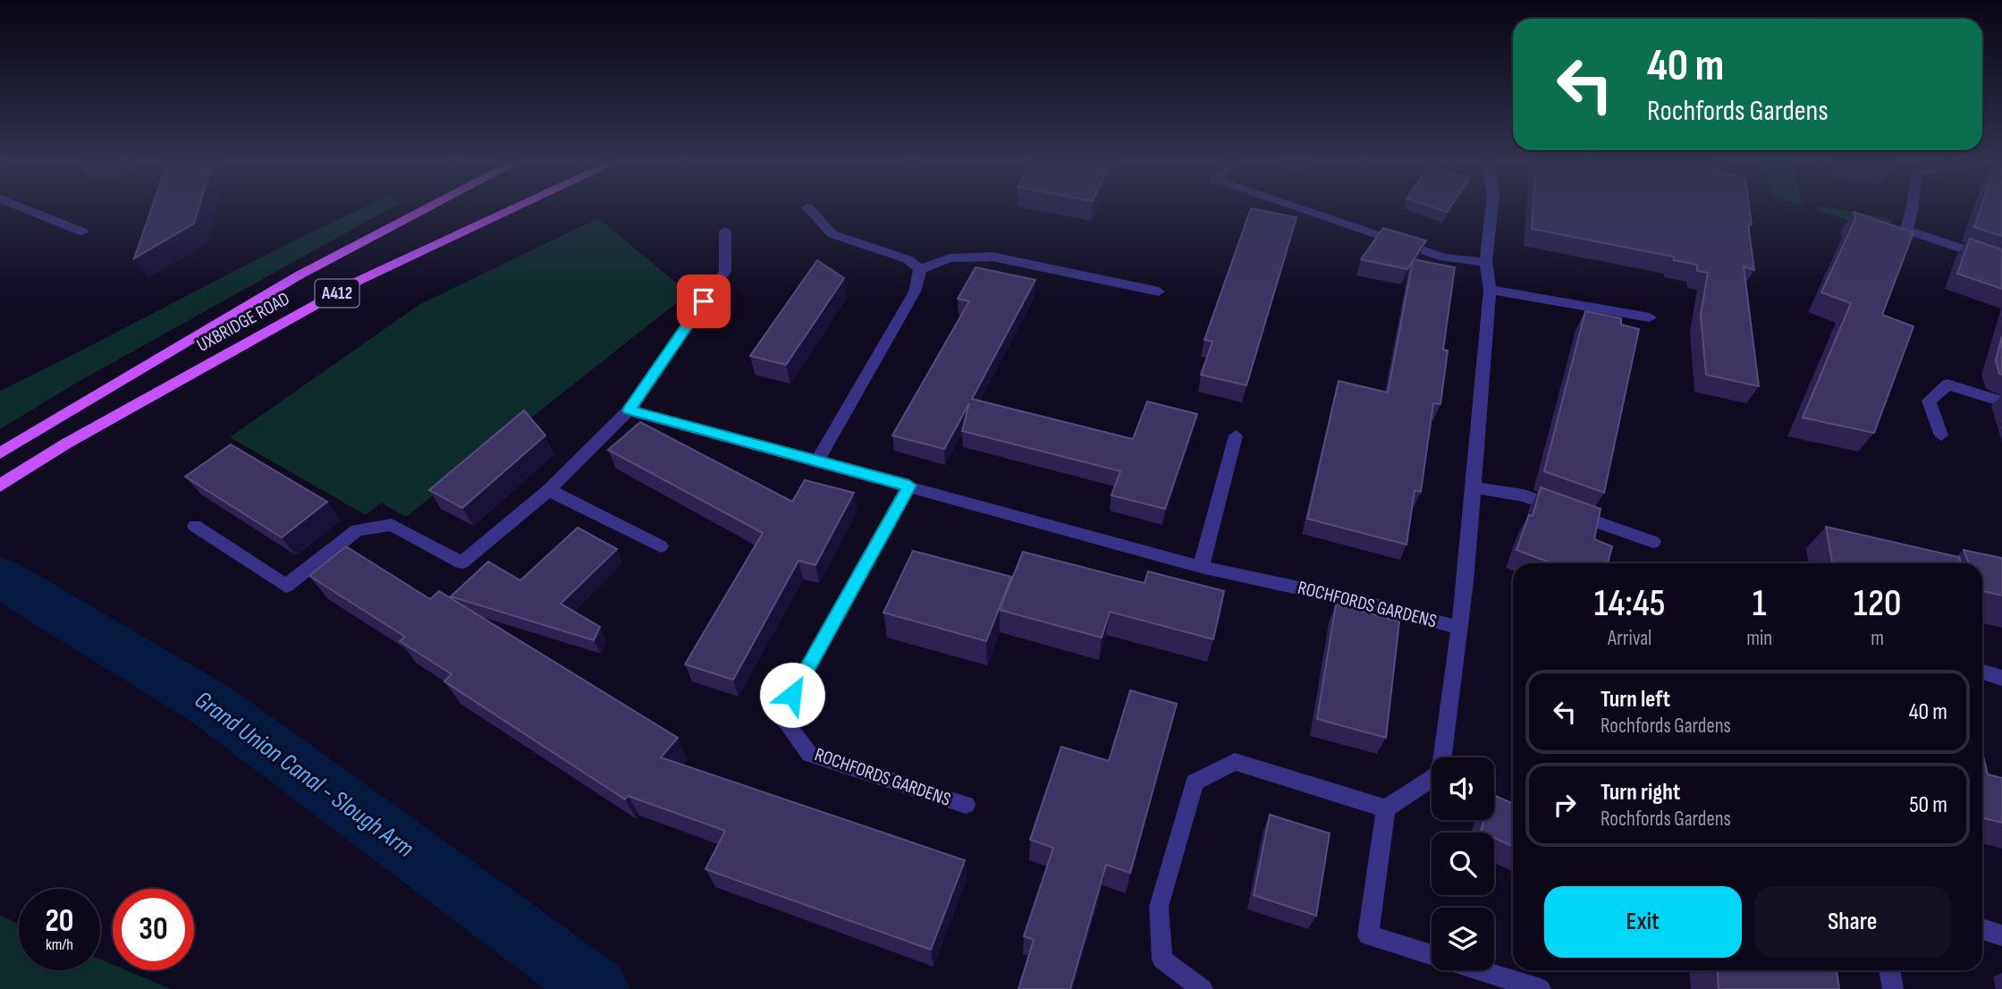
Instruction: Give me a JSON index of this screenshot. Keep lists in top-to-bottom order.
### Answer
{
  "streets": {
    "main road": ["A412", "UXBRIDGE ROAD"],
    "street": ["ROCHFORDS GARDENS"]
  },
  "water": ["Grand Union Canal - Slough Arm"],
  "page": {
    "turn": ["40 m", "Rochfords Gardens"],
    "eta": [
      "14:45",
      "Arrival",
      "1",
      "min",
      "120",
      "m"
    ],
    "list": [
      {
        "name": "Turn left",
        "note": "Rochfords Gardens",
        "value": "40 m"
      },
      {
        "name": "Turn right",
        "note": "Rochfords Gardens",
        "value": "50 m"
      }
    ],
    "buttons": ["Exit", "Share"],
    "speed": "20 km/h",
    "limit": "30"
  }
}
